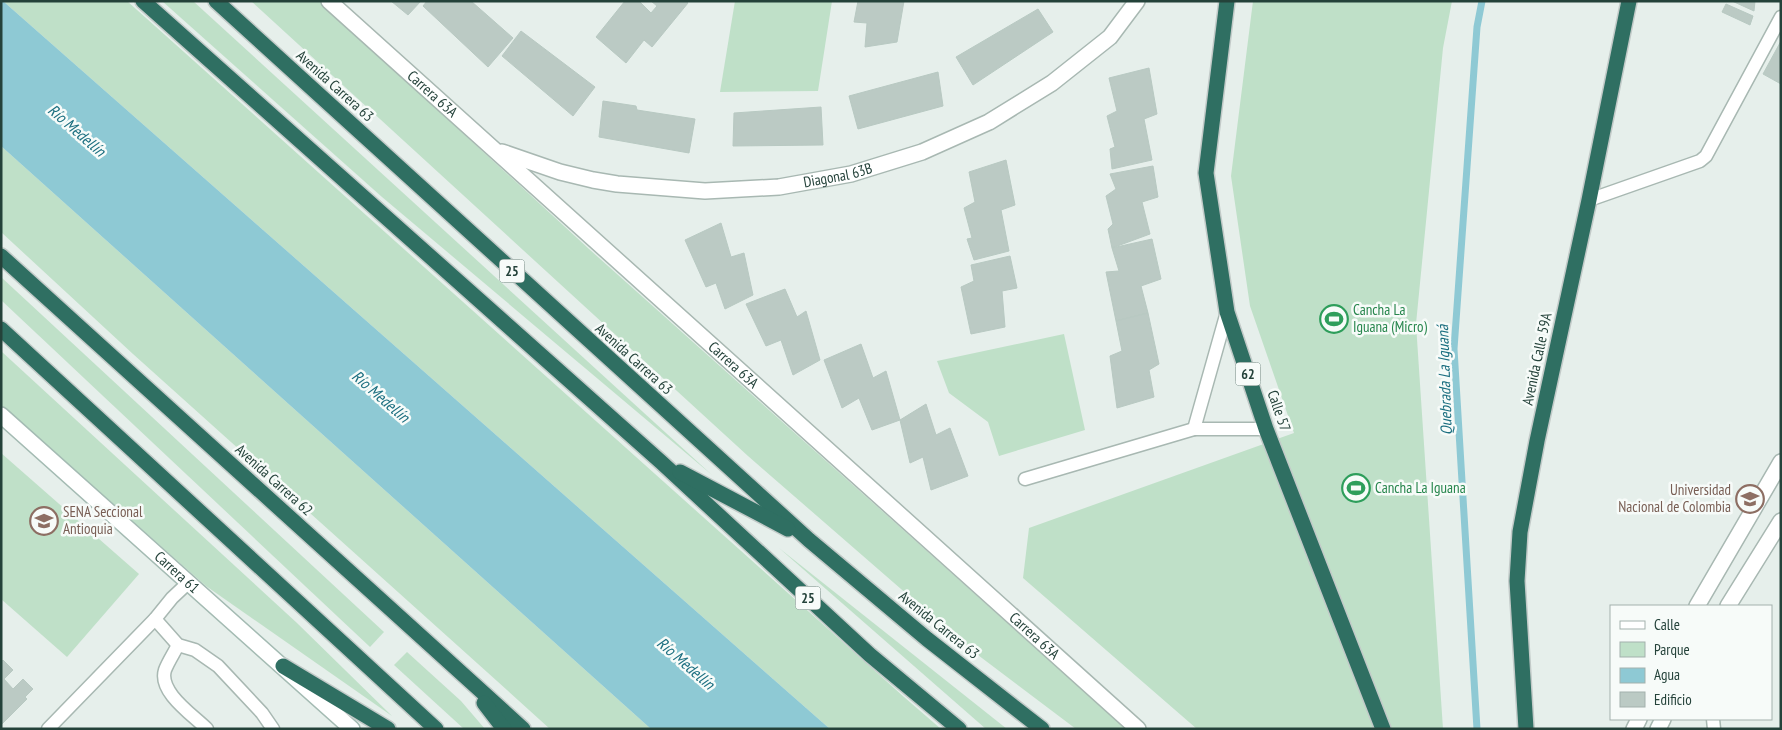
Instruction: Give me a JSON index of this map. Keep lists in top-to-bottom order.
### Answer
{
  "streets": {
    "highway": [
      "Avenida Carrera 63",
      "25",
      "Avenida Calle 59A",
      "62",
      "Calle 57",
      "Avenida Carrera 62"
    ],
    "street": ["Carrera 63A", "Diagonal 63B", "Carrera 61"]
  },
  "crossings": [
    ["Carrera 63A", "Diagonal 63B"]
  ],
  "water": ["Río Medellín", "Quebrada La Iguaná"],
  "places": {
    "sports": ["Cancha La Iguana (Micro)", "Cancha La Iguana"],
    "school or university": ["Universidad Nacional de Colombia", "SENA Seccional Antioquia"]
  },
  "legend": [
    "Calle",
    "Parque",
    "Agua",
    "Edificio"
  ]
}
